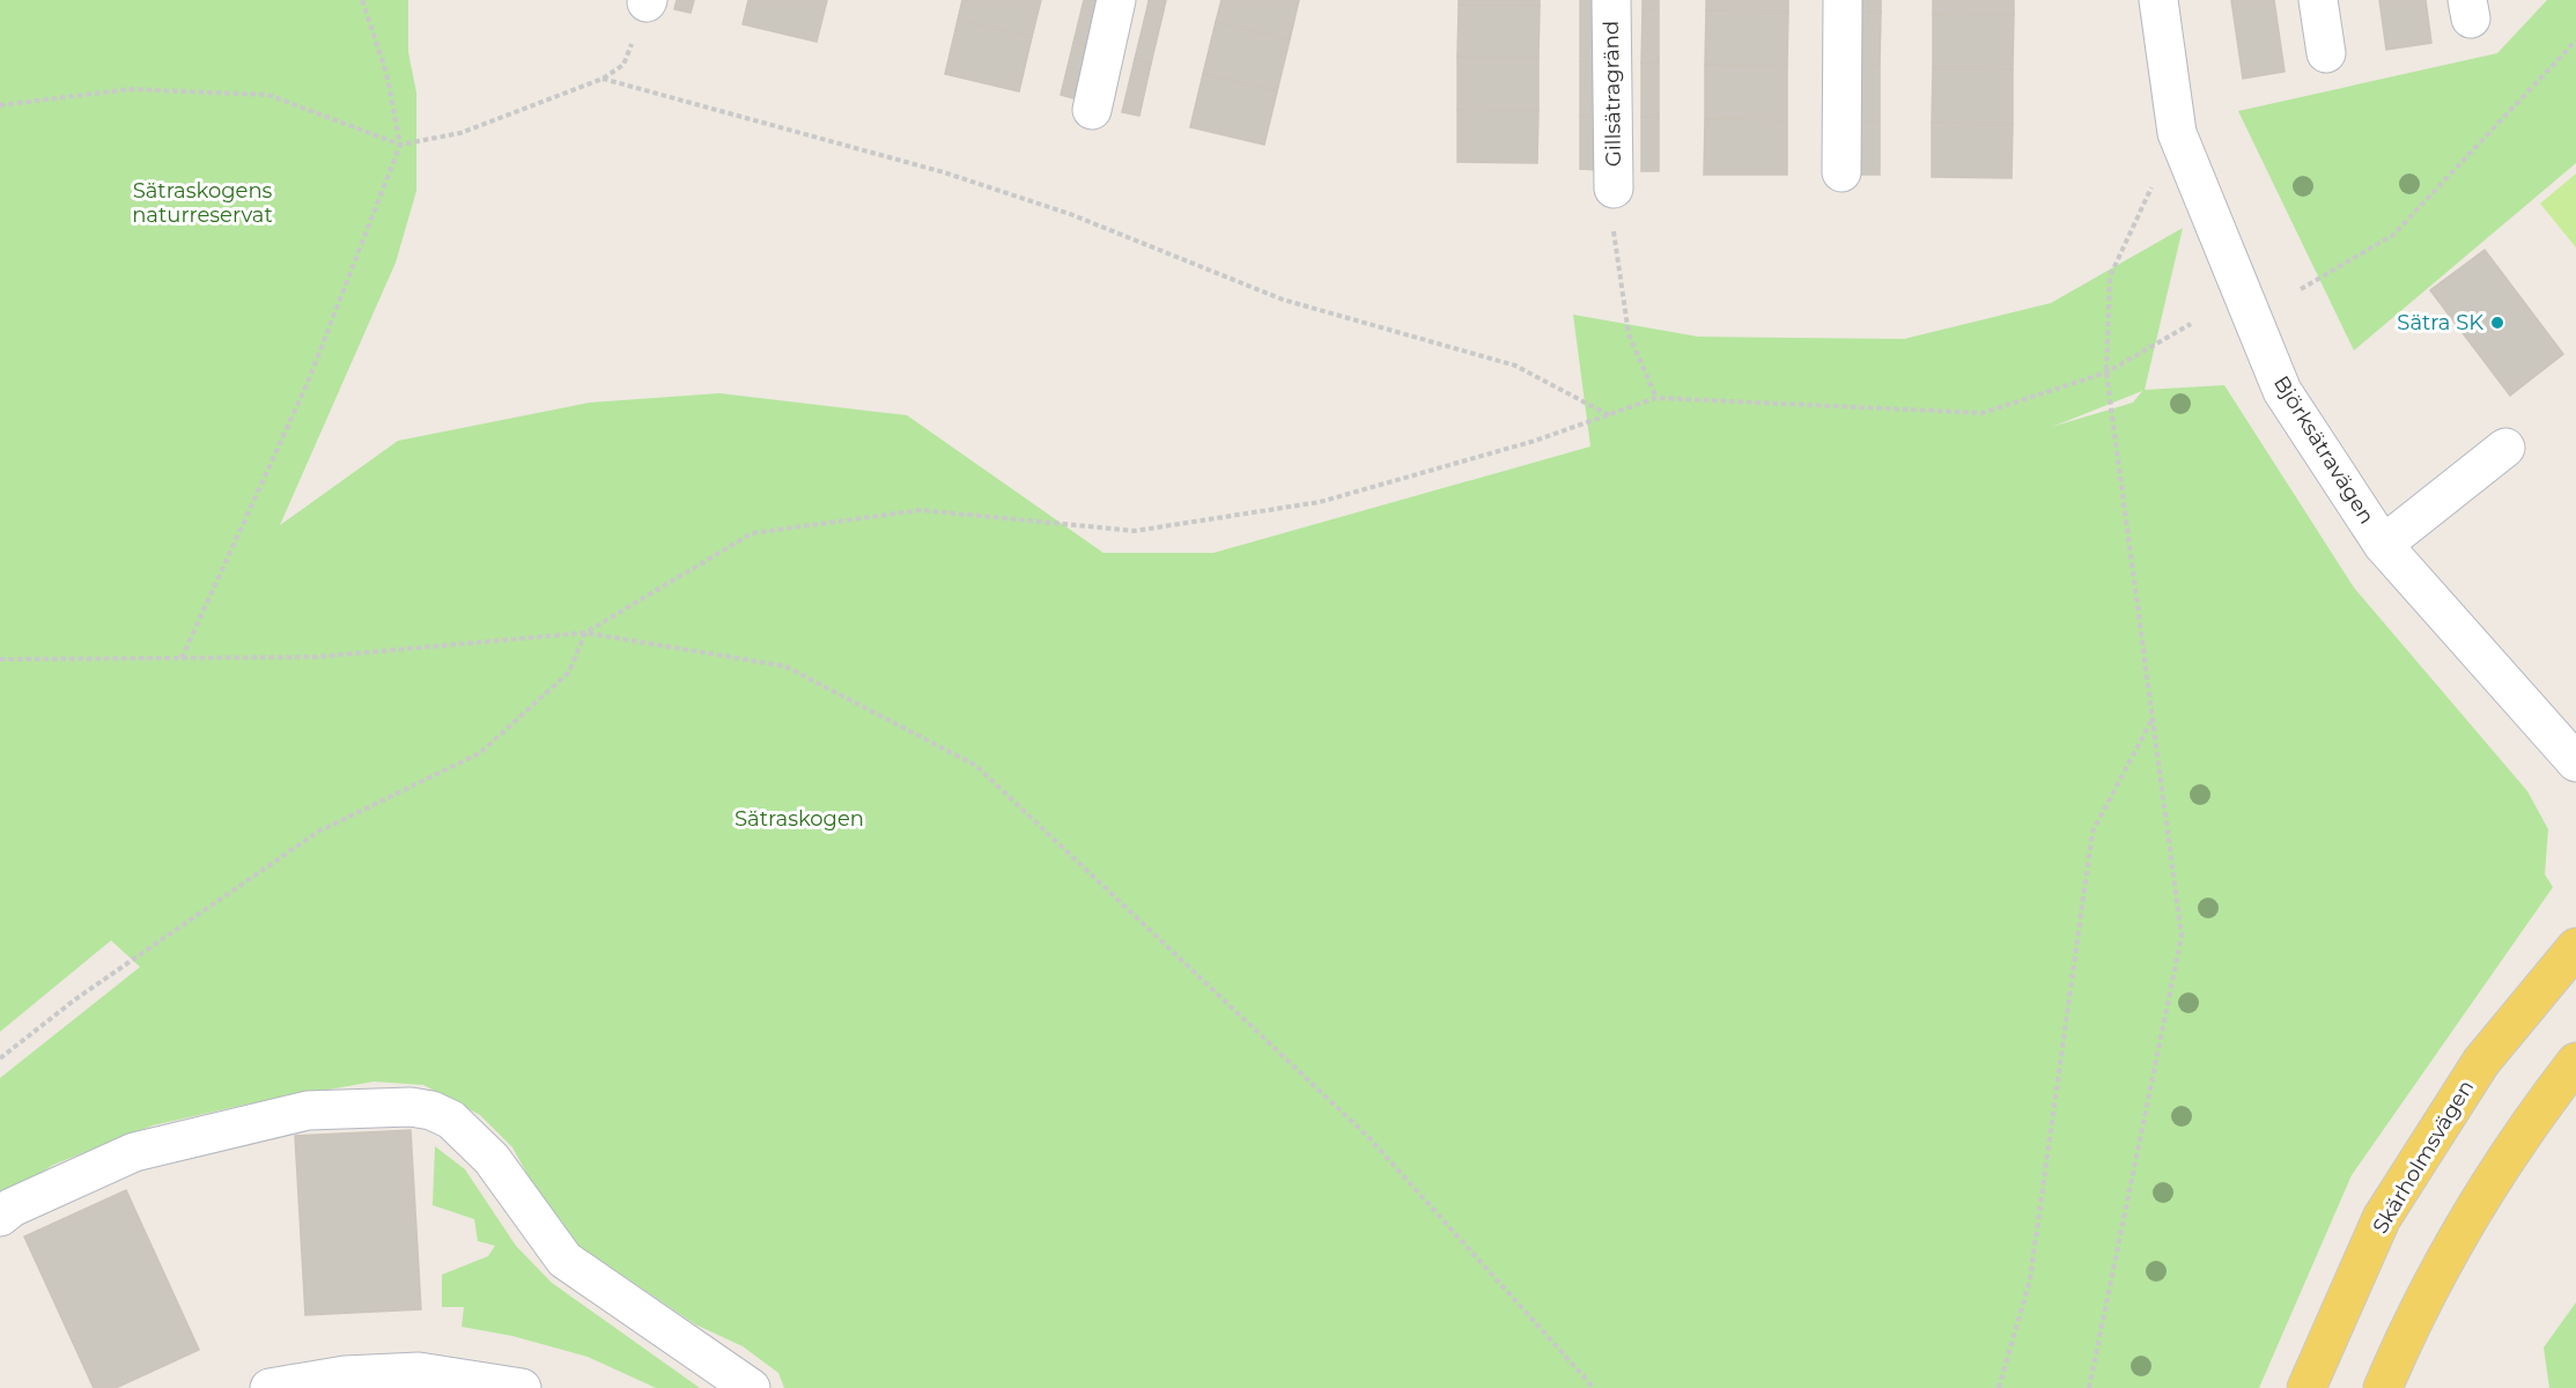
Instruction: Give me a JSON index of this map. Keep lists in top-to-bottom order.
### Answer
{
  "streets": {
    "main road": ["Skärholmsvägen"],
    "street": ["Gillsätragränd", "Björksätravägen"]
  },
  "parks": ["Sätraskogens naturreservat", "Sätraskogen"],
  "places": ["Sätra SK"]
}
